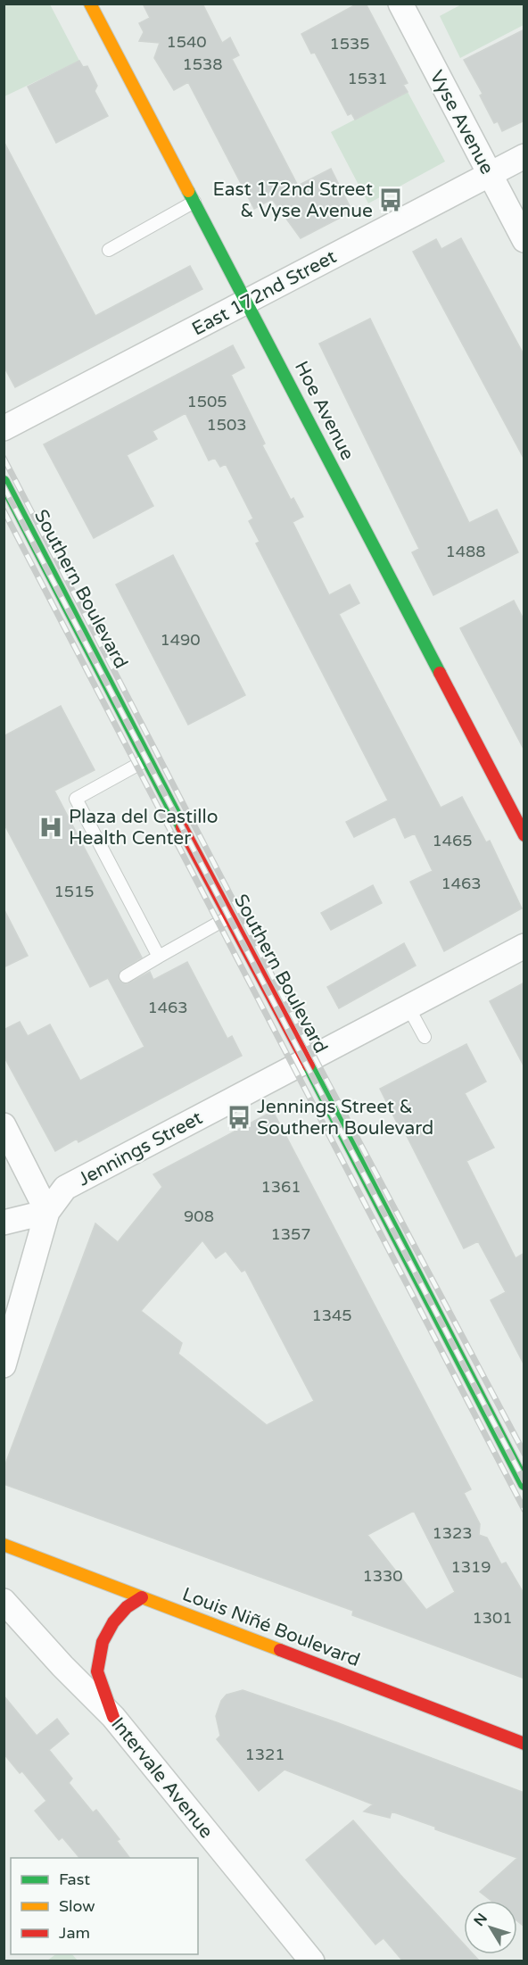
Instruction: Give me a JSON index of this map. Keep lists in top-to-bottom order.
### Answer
{
  "streets": {
    "street": [
      "Vyse Avenue",
      "East 172nd Street",
      "Hoe Avenue",
      "Southern Boulevard",
      "Jennings Street",
      "Louis Niñé Boulevard",
      "Intervale Avenue"
    ]
  },
  "crossings": [
    ["Vyse Avenue", "East 172nd Street"],
    ["East 172nd Street", "Hoe Avenue"],
    ["Southern Boulevard", "Jennings Street"]
  ],
  "places": {
    "bus stop": ["East 172nd Street & Vyse Avenue", "Jennings Street & Southern Boulevard"],
    "hospital": ["Plaza del Castillo Health Center"]
  },
  "house_numbers": [
    "1540",
    "1535",
    "1538",
    "1531",
    "1505",
    "1503",
    "1488",
    "1490",
    "1465",
    "1463",
    "1515",
    "1463",
    "1361",
    "908",
    "1357",
    "1345",
    "1323",
    "1319",
    "1330",
    "1301",
    "1321"
  ],
  "legend": ["Fast", "Slow", "Jam"],
  "north": "top left"
}
